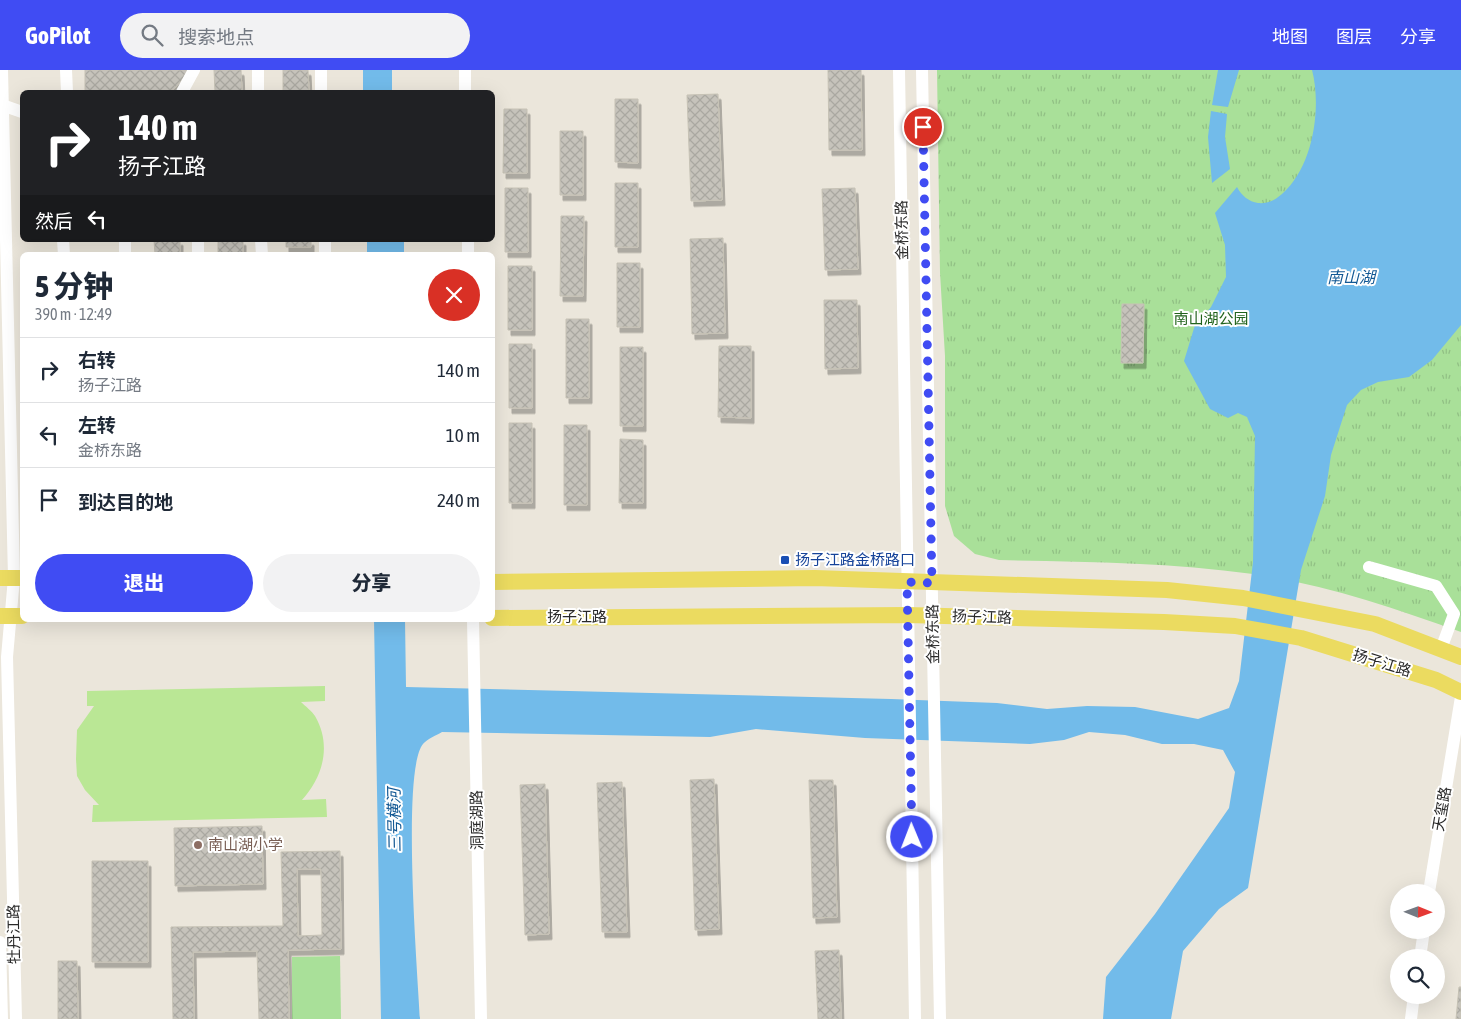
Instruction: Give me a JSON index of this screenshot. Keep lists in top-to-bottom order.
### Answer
{
  "streets": {
    "main road": ["扬子江路"],
    "street": [
      "金桥东路",
      "天玺路",
      "洞庭湖路",
      "牡丹江路"
    ]
  },
  "crossings": [
    ["金桥东路", "扬子江路"]
  ],
  "water": ["南山湖", "三号横河"],
  "parks": ["南山湖公园"],
  "places": {
    "transit": ["扬子江路金桥路口"],
    "other": ["南山湖小学"]
  },
  "north": "right",
  "page": {
    "header": "GoPilot",
    "search": "搜索地点",
    "nav": ["地图", "图层", "分享"],
    "turn": ["140 m", "扬子江路"],
    "then": "然后",
    "heading": ["5 分钟", "390 m · 12:49"],
    "list": [
      {
        "name": "右转",
        "note": "扬子江路",
        "value": "140 m"
      },
      {
        "name": "左转",
        "note": "金桥东路",
        "value": "10 m"
      },
      {
        "name": "到达目的地",
        "value": "240 m"
      }
    ],
    "buttons": ["退出", "分享"]
  }
}
